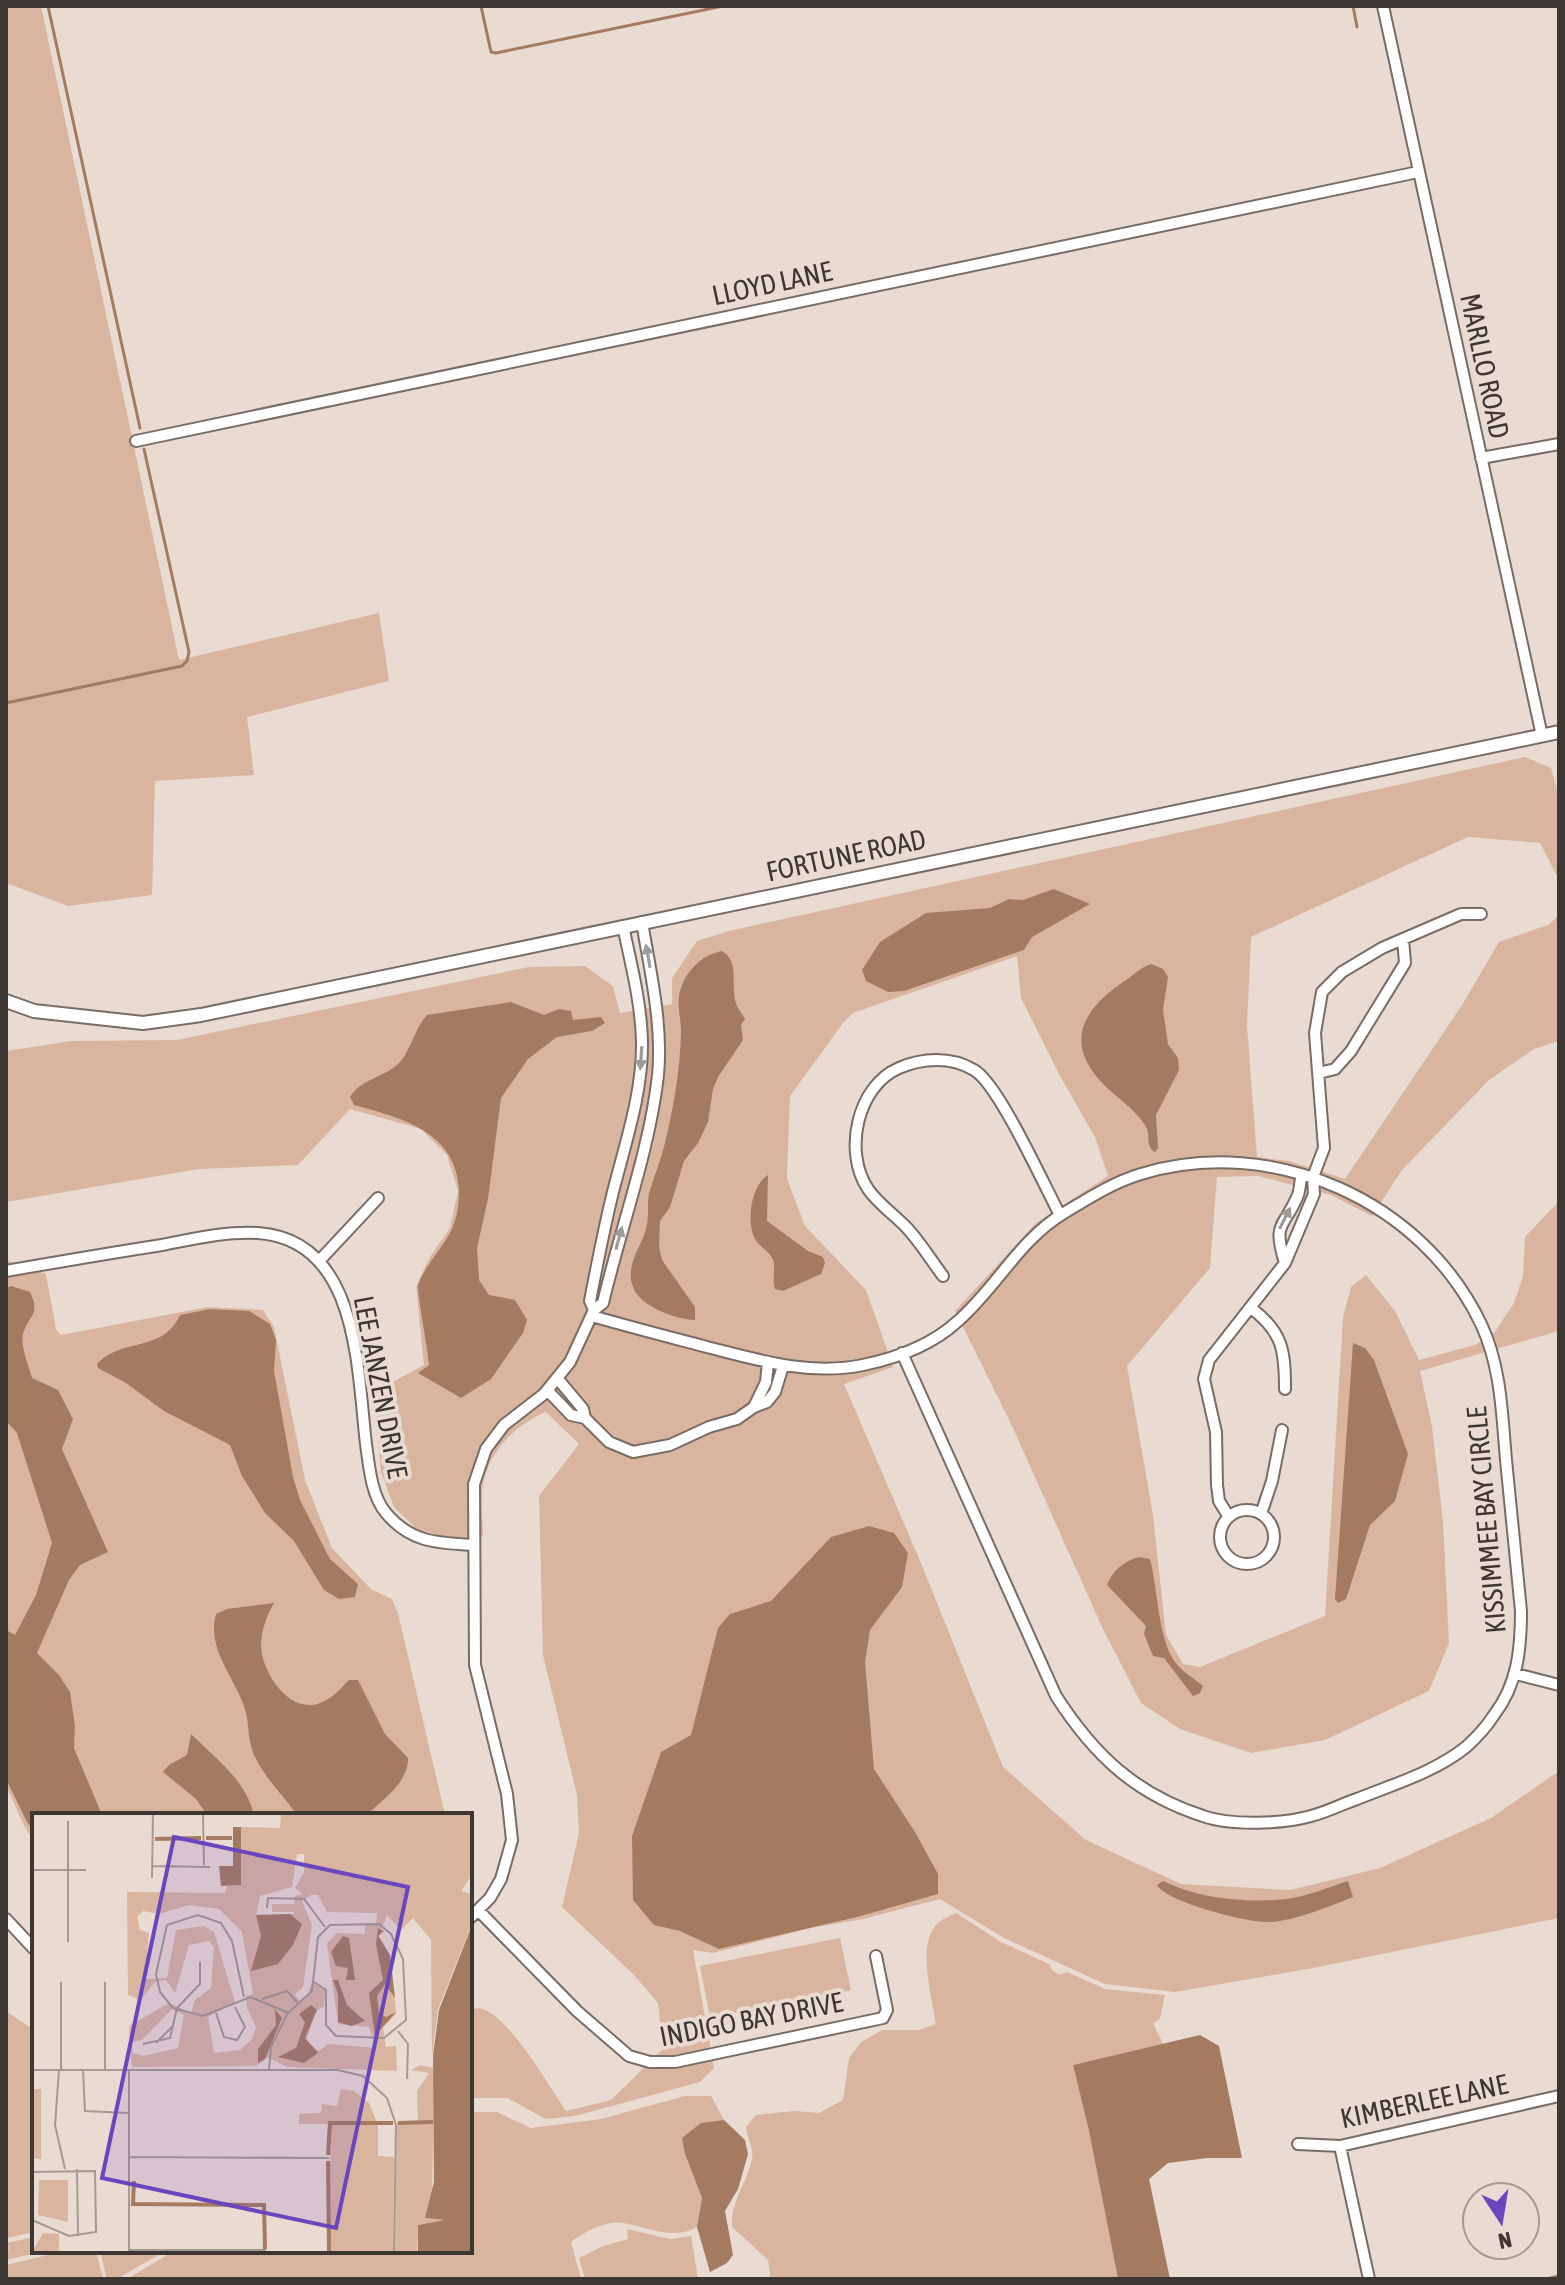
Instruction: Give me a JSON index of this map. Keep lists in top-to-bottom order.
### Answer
{
  "streets": {
    "street": [
      "LLOYD LANE",
      "MARLLO ROAD",
      "FORTUNE ROAD",
      "LEE JANZEN DRIVE",
      "KISSIMMEE BAY CIRCLE",
      "INDIGO BAY DRIVE",
      "KIMBERLEE LANE"
    ]
  },
  "crossings": [
    ["LLOYD LANE", "MARLLO ROAD"],
    ["MARLLO ROAD", "FORTUNE ROAD"]
  ],
  "north": "bottom"
}
